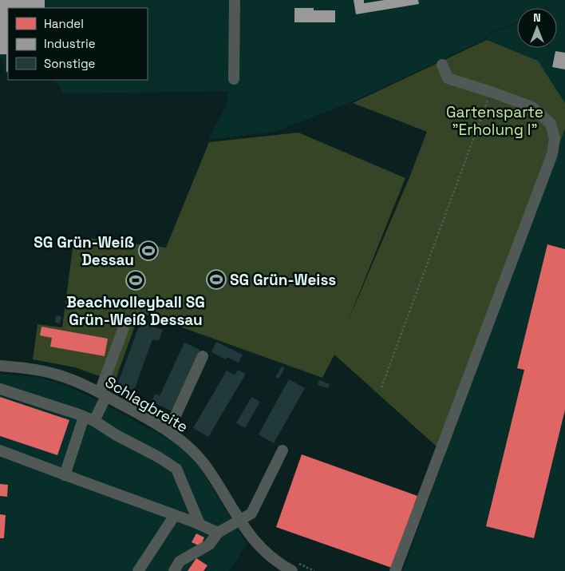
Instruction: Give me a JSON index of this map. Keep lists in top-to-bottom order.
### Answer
{
  "streets": {
    "street": ["Schlagbreite"]
  },
  "parks": ["Gartensparte \"Erholung I\""],
  "places": {
    "sports": ["SG Grün-Weiß Dessau", "SG Grün-Weiss", "Beachvolleyball SG Grün-Weiß Dessau"]
  },
  "legend": ["Handel", "Industrie", "Sonstige"],
  "north": "top"
}
